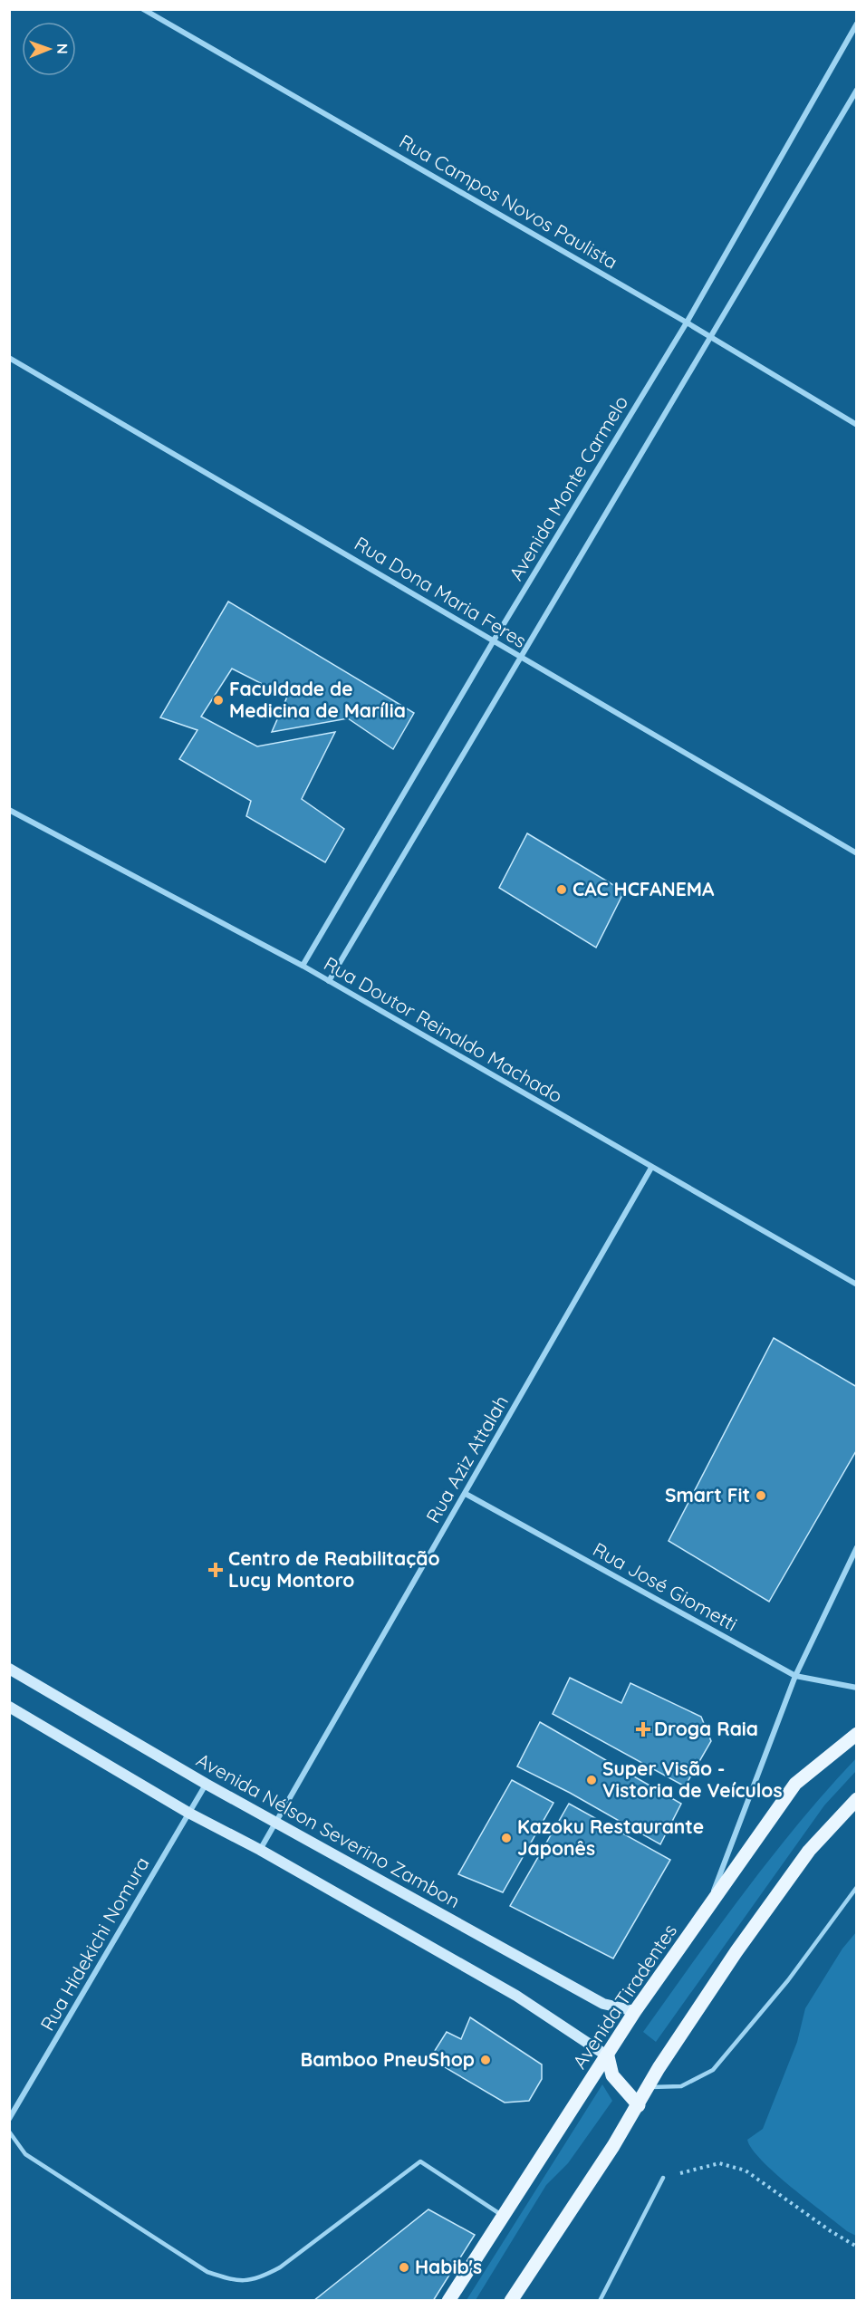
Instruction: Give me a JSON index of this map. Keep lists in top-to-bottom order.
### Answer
{
  "streets": {
    "main road": ["Avenida Nélson Severino Zambon", "Avenida Tiradentes"],
    "street": [
      "Rua Campos Novos Paulista",
      "Avenida Monte Carmelo",
      "Rua Dona Maria Feres",
      "Rua Doutor Reinaldo Machado",
      "Rua Aziz Attalah",
      "Rua José Giometti",
      "Rua Hidekichi Nomura"
    ]
  },
  "crossings": [
    ["Rua Campos Novos Paulista", "Avenida Monte Carmelo"],
    ["Avenida Monte Carmelo", "Rua Dona Maria Feres"],
    ["Avenida Monte Carmelo", "Rua Doutor Reinaldo Machado"],
    ["Rua Doutor Reinaldo Machado", "Rua Aziz Attalah"],
    ["Rua Aziz Attalah", "Rua José Giometti"],
    ["Rua Aziz Attalah", "Avenida Nélson Severino Zambon"],
    ["Avenida Nélson Severino Zambon", "Rua Hidekichi Nomura"],
    ["Avenida Nélson Severino Zambon", "Avenida Tiradentes"]
  ],
  "places": {
    "other": [
      "Faculdade de Medicina de Marília",
      "CAC HCFANEMA",
      "Smart Fit",
      "Super Visão - Vistoria de Veículos",
      "Kazoku Restaurante Japonês",
      "Bamboo PneuShop",
      "Habib's"
    ],
    "health": ["Centro de Reabilitação Lucy Montoro", "Droga Raia"]
  },
  "north": "right"
}
